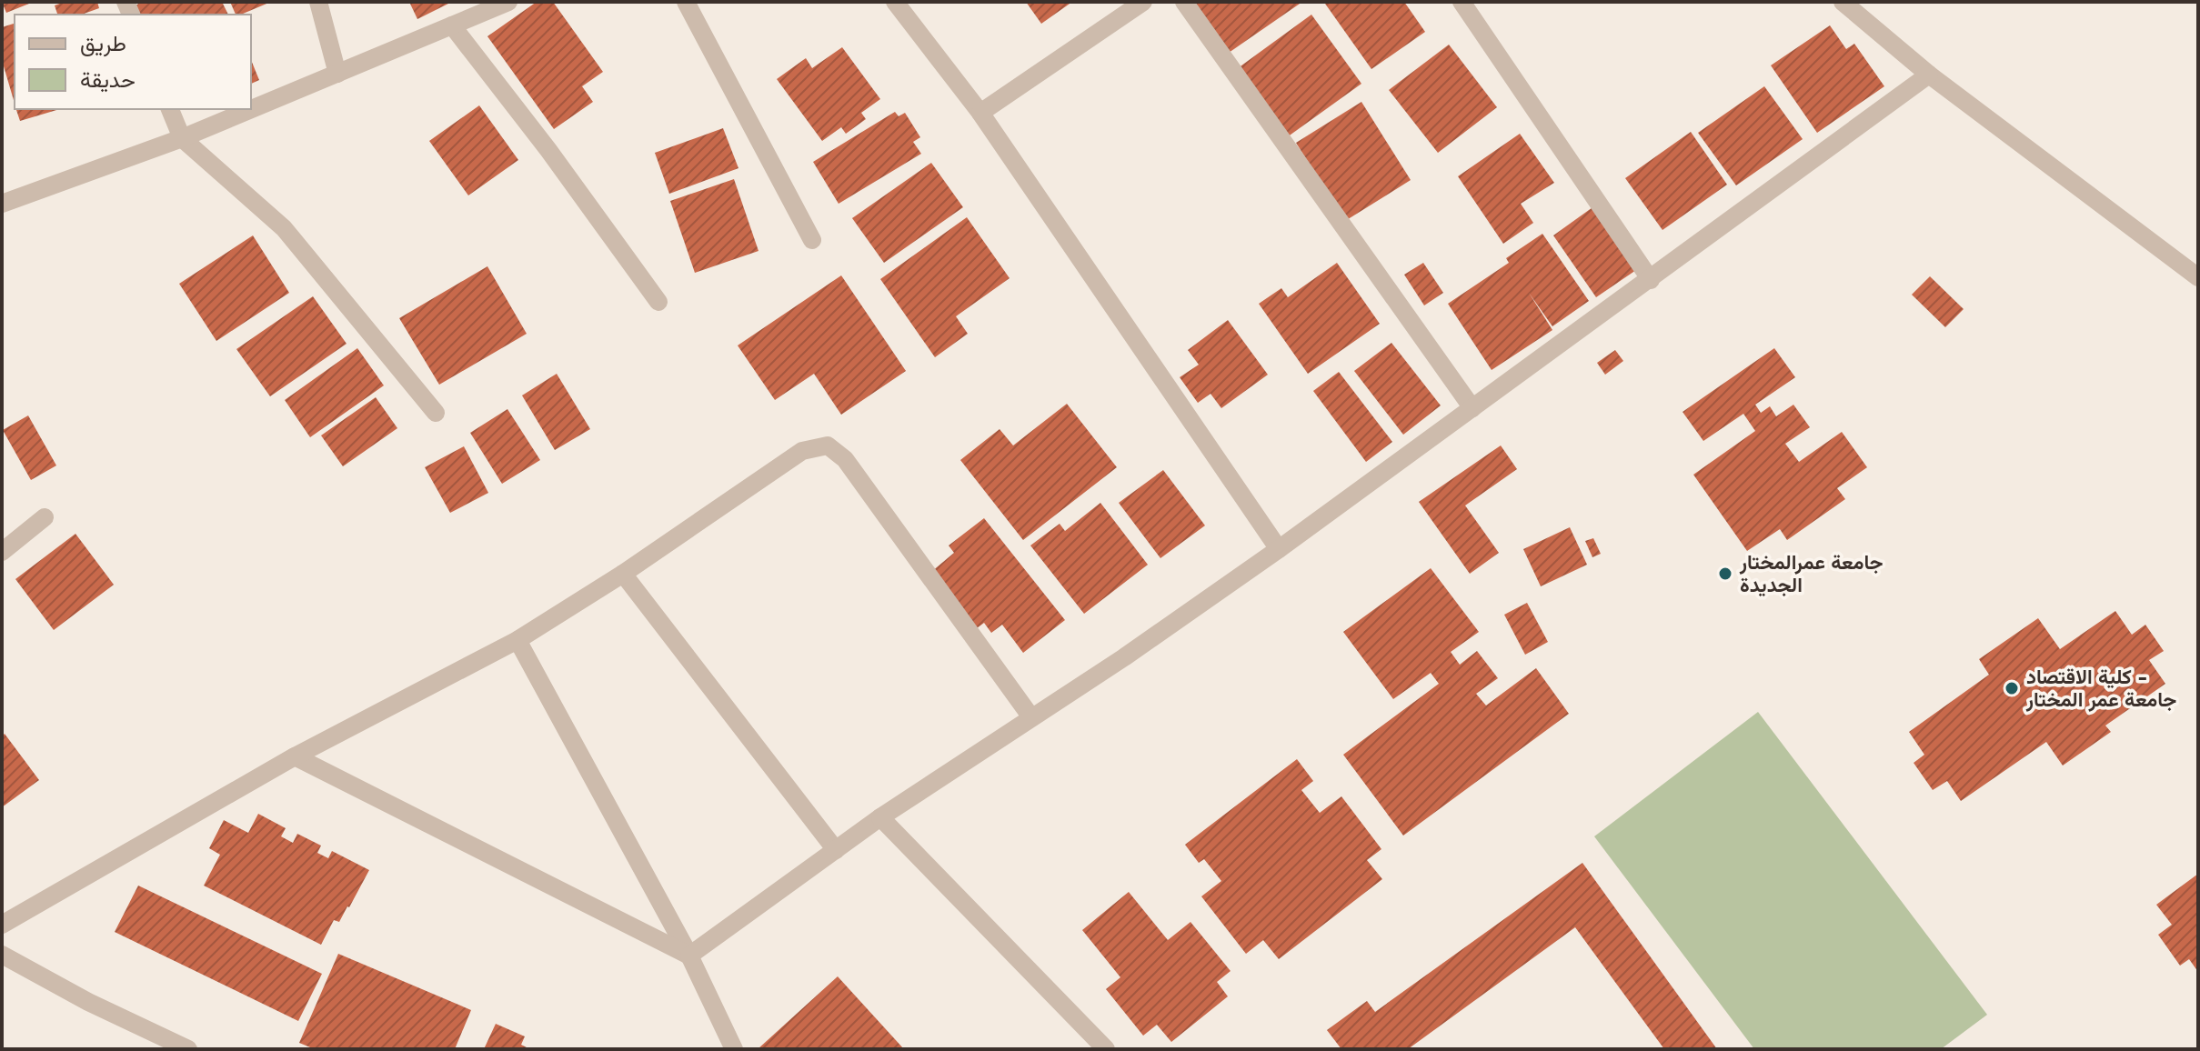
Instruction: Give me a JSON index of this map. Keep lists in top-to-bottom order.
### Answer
{
  "places": ["جامعة عمرالمختار الجديدة", "كلية الاقتصاد - جامعة عمر المختار"],
  "legend": ["طريق", "حديقة"]
}
